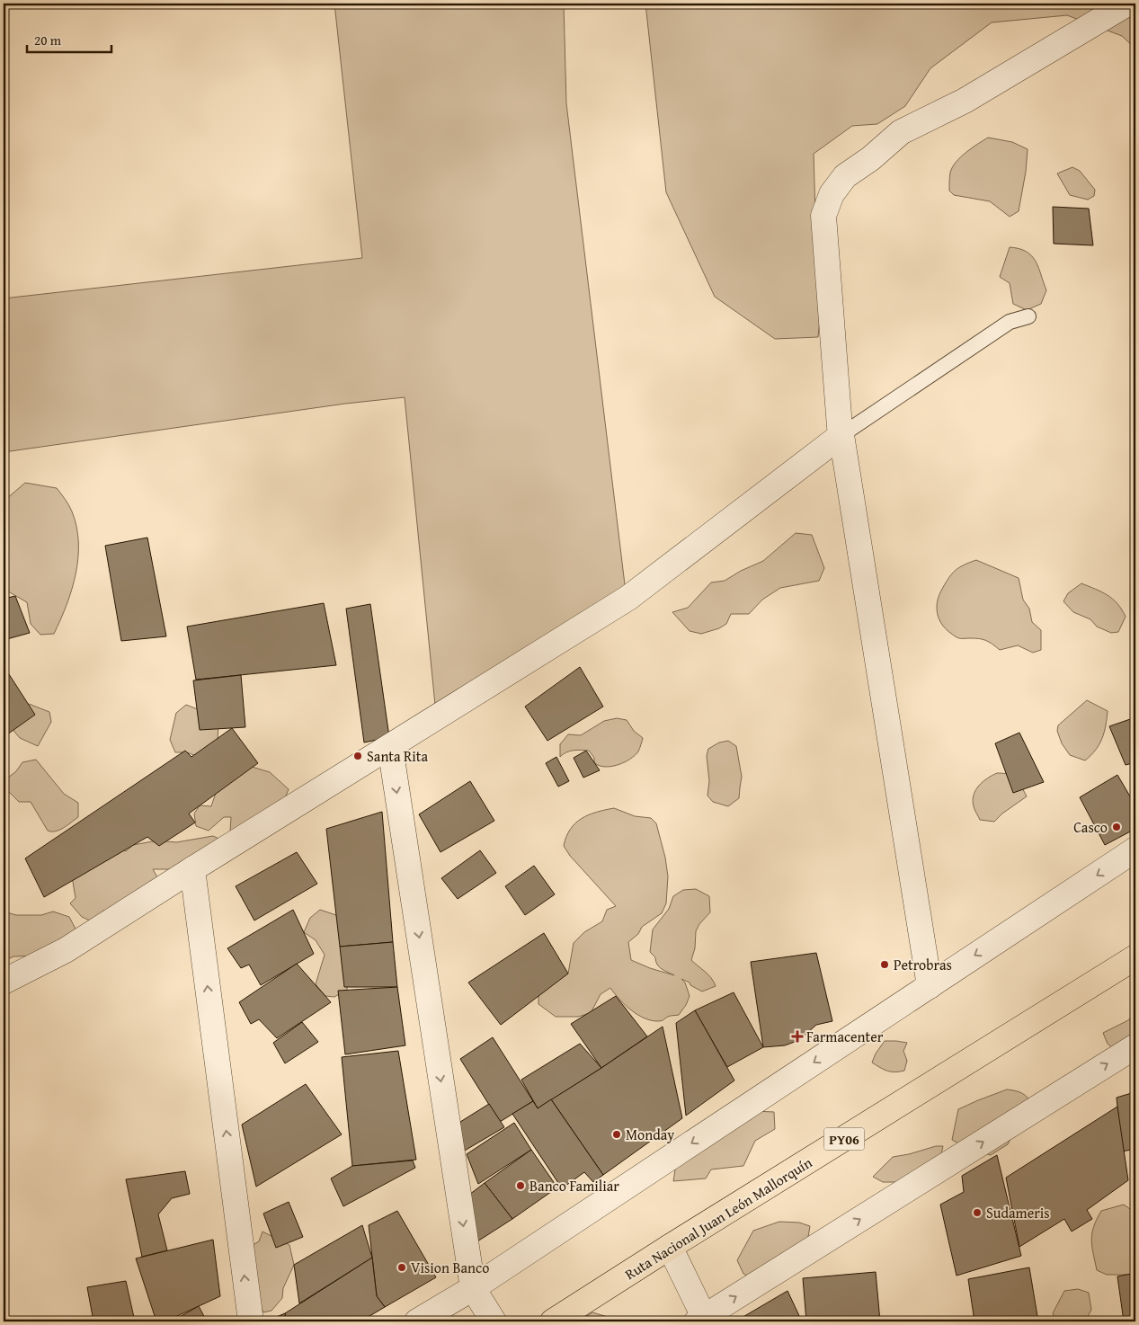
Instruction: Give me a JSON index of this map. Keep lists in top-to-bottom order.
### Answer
{
  "streets": {
    "highway": ["PY06", "Ruta Nacional Juan León Mallorquín"]
  },
  "places": {
    "other": [
      "Santa Rita",
      "Casco",
      "Petrobras",
      "Monday",
      "Banco Familiar",
      "Sudameris",
      "Vision Banco"
    ],
    "health": ["Farmacenter"]
  },
  "scale_bar": "20 m"
}
